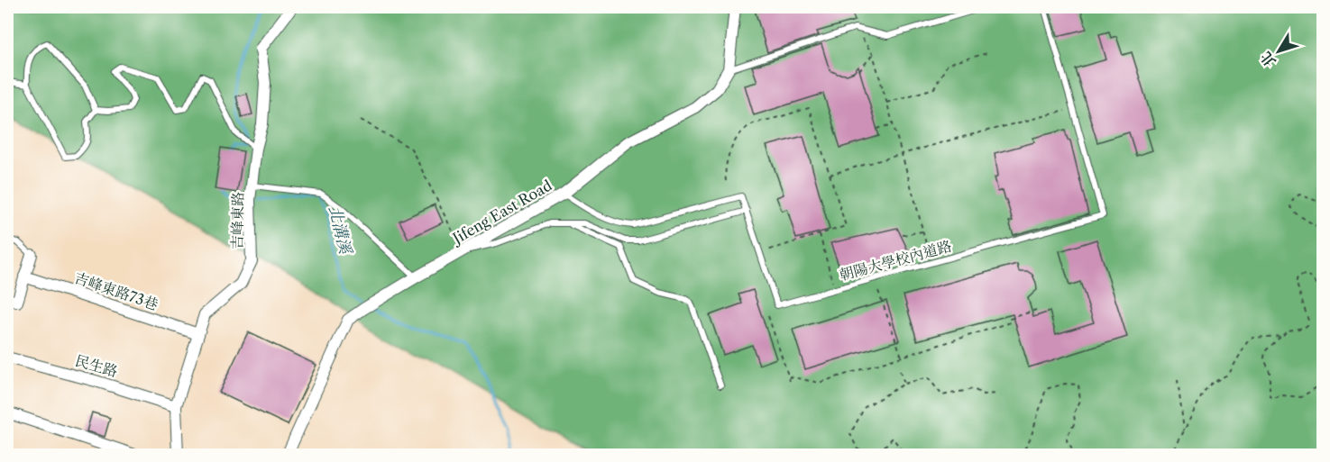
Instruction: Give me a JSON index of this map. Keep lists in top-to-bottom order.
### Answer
{
  "streets": {
    "street": [
      "Jifeng East Road",
      "吉峰東路",
      "吉峰東路73巷",
      "民生路"
    ],
    "lane": ["朝陽大學校內道路"]
  },
  "crossings": [
    ["Jifeng East Road", "朝陽大學校內道路"],
    ["吉峰東路", "吉峰東路73巷"],
    ["吉峰東路", "民生路"]
  ],
  "water": ["北溝溪"],
  "north": "bottom left"
}
